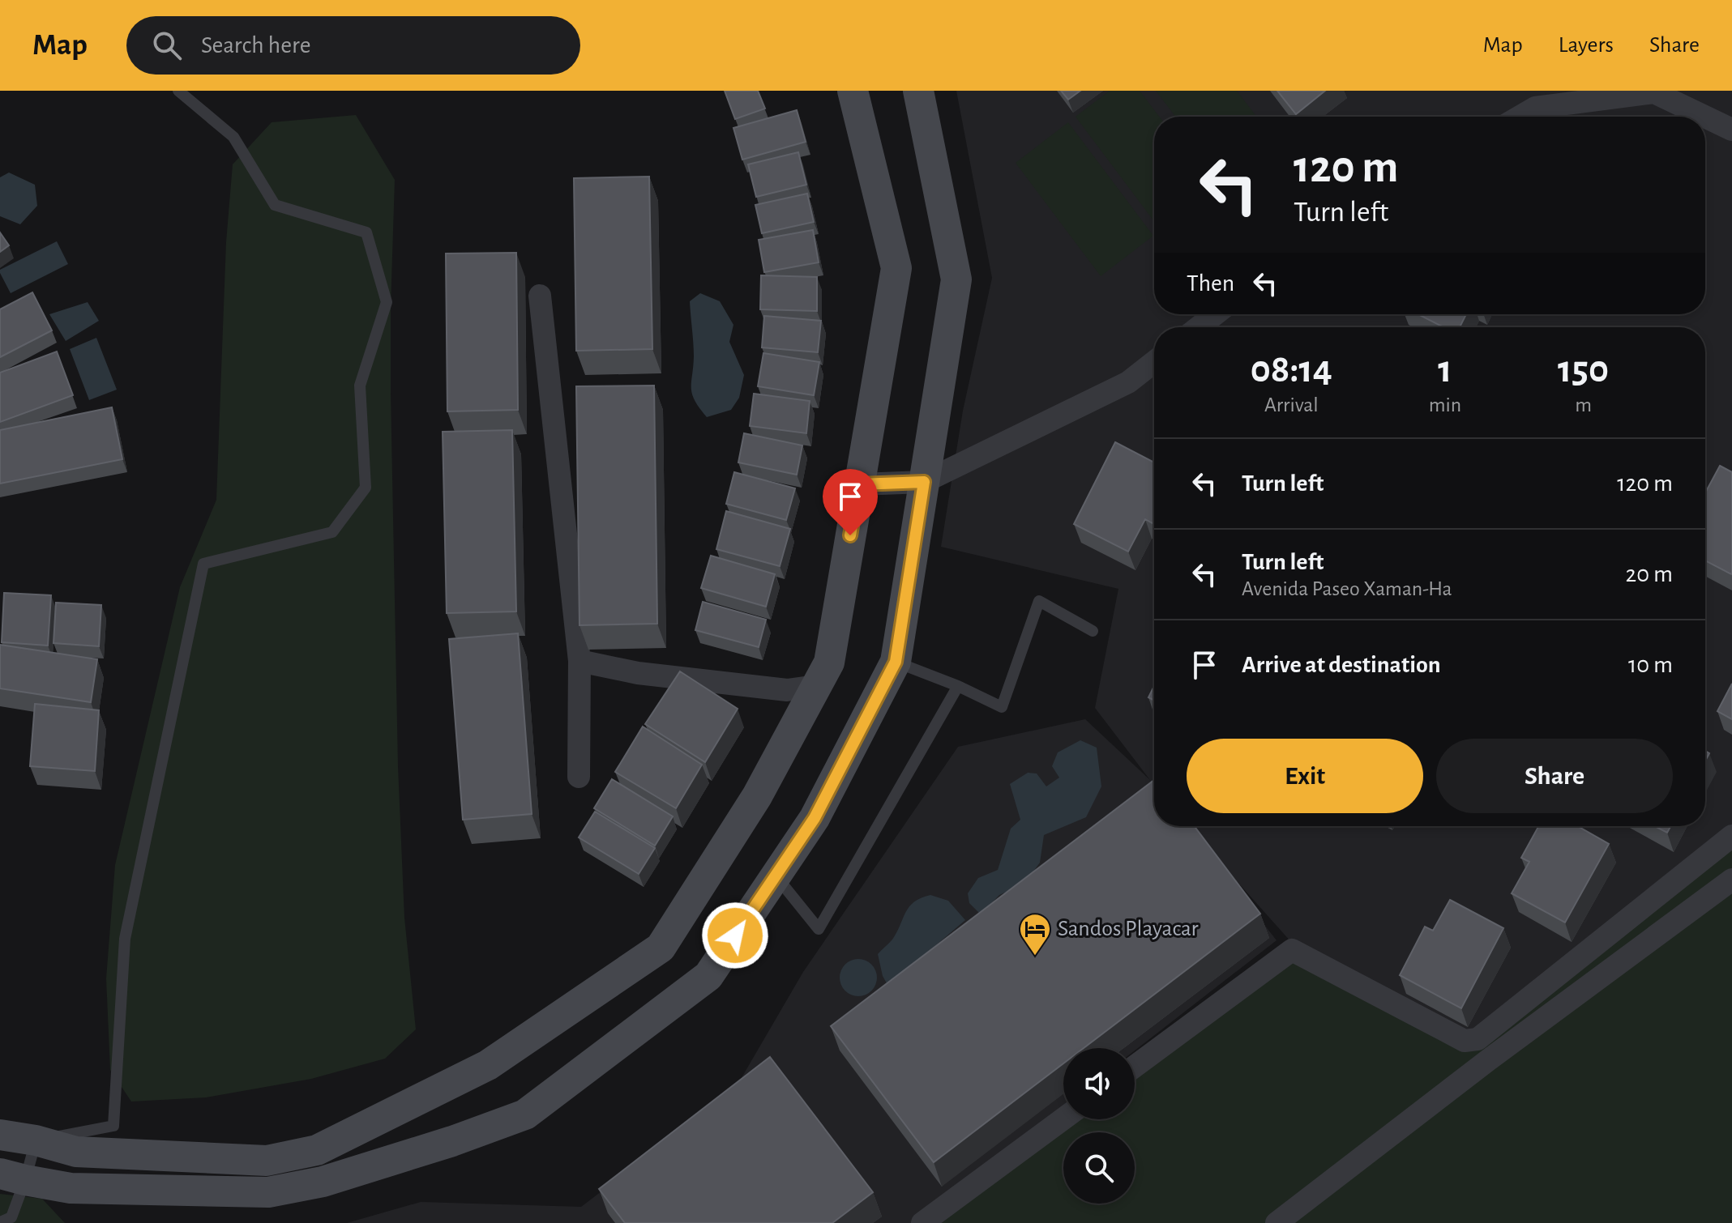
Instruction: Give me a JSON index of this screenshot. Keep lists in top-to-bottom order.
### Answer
{
  "places": {
    "hotel": ["Sandos Playacar"]
  },
  "page": {
    "header": "Map",
    "search": "Search here",
    "nav": ["Map", "Layers", "Share"],
    "turn": ["120 m", "Turn left"],
    "then": "Then",
    "eta": [
      "08:14",
      "Arrival",
      "1",
      "min",
      "150",
      "m"
    ],
    "list": [
      {
        "name": "Turn left",
        "value": "120 m"
      },
      {
        "name": "Turn left",
        "note": "Avenida Paseo Xaman-Ha",
        "value": "20 m"
      },
      {
        "name": "Arrive at destination",
        "value": "10 m"
      }
    ],
    "buttons": ["Exit", "Share"]
  }
}
